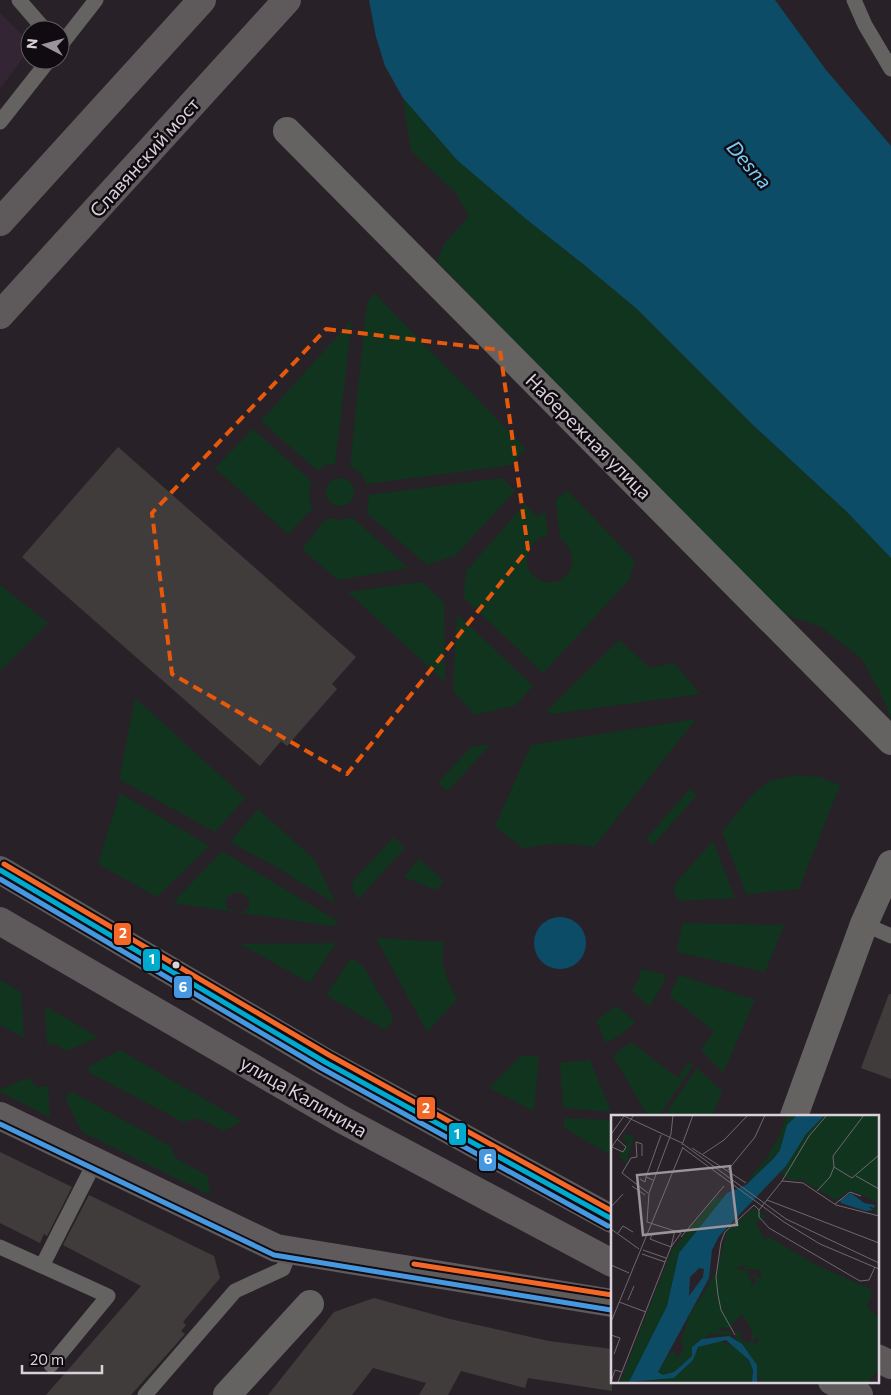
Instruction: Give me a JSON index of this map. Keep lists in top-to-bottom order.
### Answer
{
  "streets": {
    "main road": ["Славянский мост", "улица Калинина"],
    "street": ["Набережная улица"]
  },
  "water": ["Desna"],
  "lines": ["transit line 2", "transit line 1", "transit line 6"],
  "scale_bar": "20 m",
  "north": "left"
}
